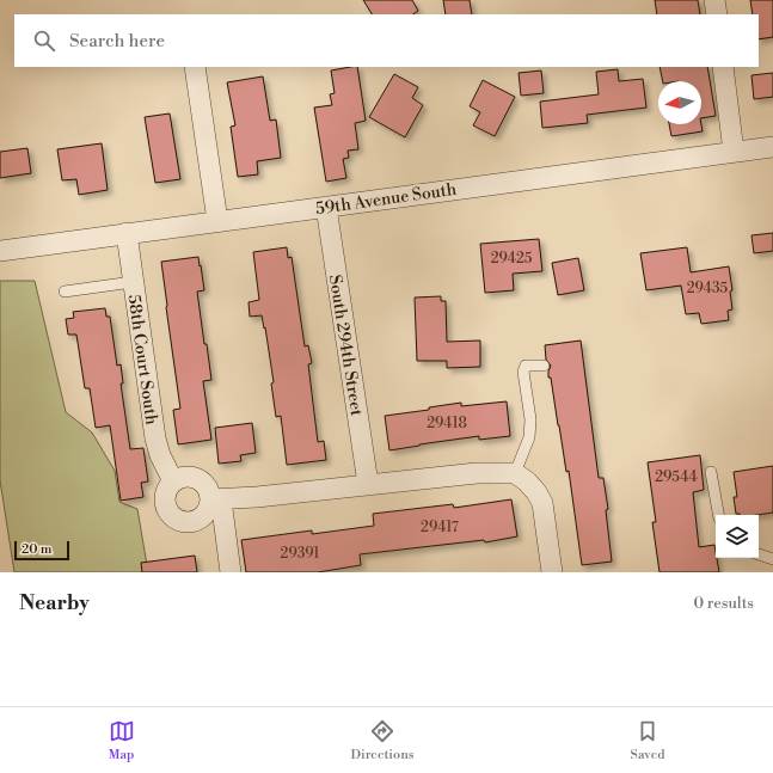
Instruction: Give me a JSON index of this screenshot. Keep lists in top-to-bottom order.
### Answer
{
  "streets": {
    "street": ["59th Avenue South", "South 294th Street", "58th Court South"]
  },
  "crossings": [
    ["59th Avenue South", "South 294th Street"],
    ["59th Avenue South", "58th Court South"]
  ],
  "house_numbers": [
    "29425",
    "29435",
    "29418",
    "29544",
    "29417",
    "29391"
  ],
  "scale_bar": "20 m",
  "north": "left",
  "page": {
    "search": "Search here",
    "scale": "20 m",
    "heading": ["Nearby", "0 results"],
    "nav": ["Map", "Directions", "Saved"]
  }
}
